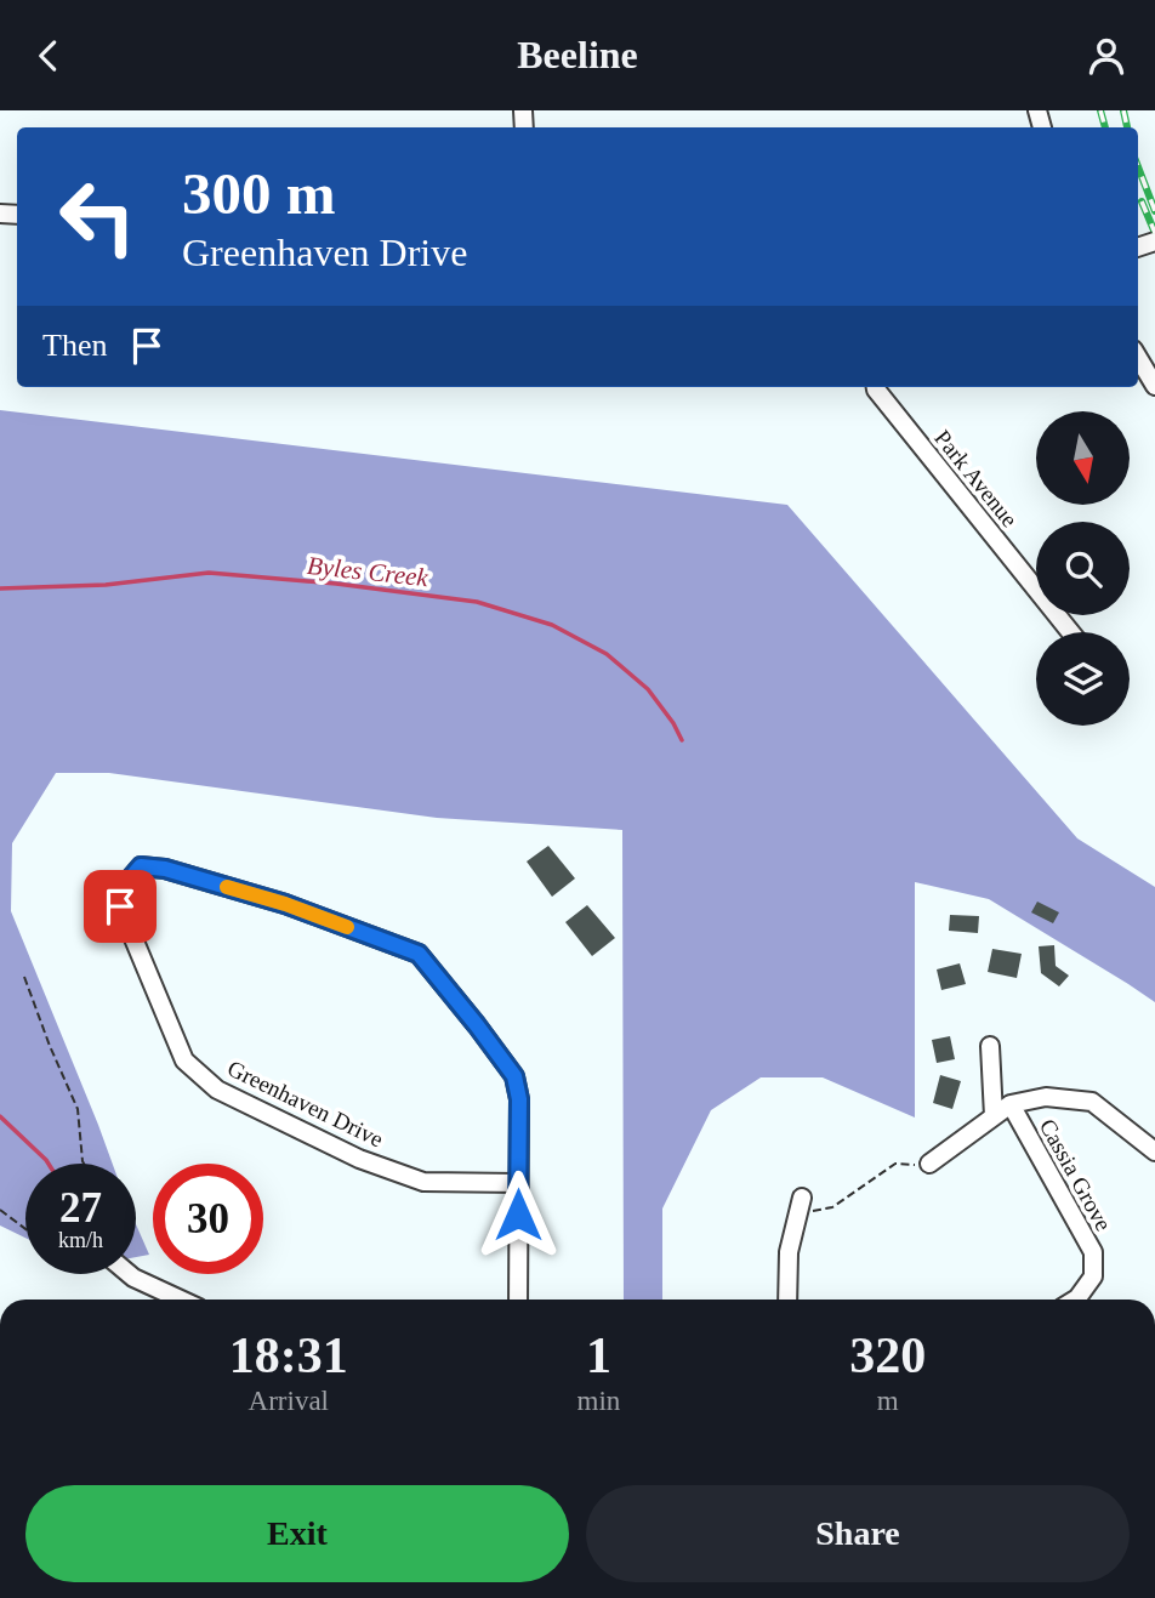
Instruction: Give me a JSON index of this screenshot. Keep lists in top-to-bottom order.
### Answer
{
  "streets": {
    "street": ["Park Avenue", "Greenhaven Drive", "Cassia Grove"]
  },
  "water": ["Byles Creek"],
  "north": "bottom",
  "page": {
    "header": "Beeline",
    "turn": ["300 m", "Greenhaven Drive"],
    "then": "Then",
    "speed": "27 km/h",
    "limit": "30",
    "eta": [
      "18:31",
      "Arrival",
      "1",
      "min",
      "320",
      "m"
    ],
    "buttons": ["Exit", "Share"]
  }
}
